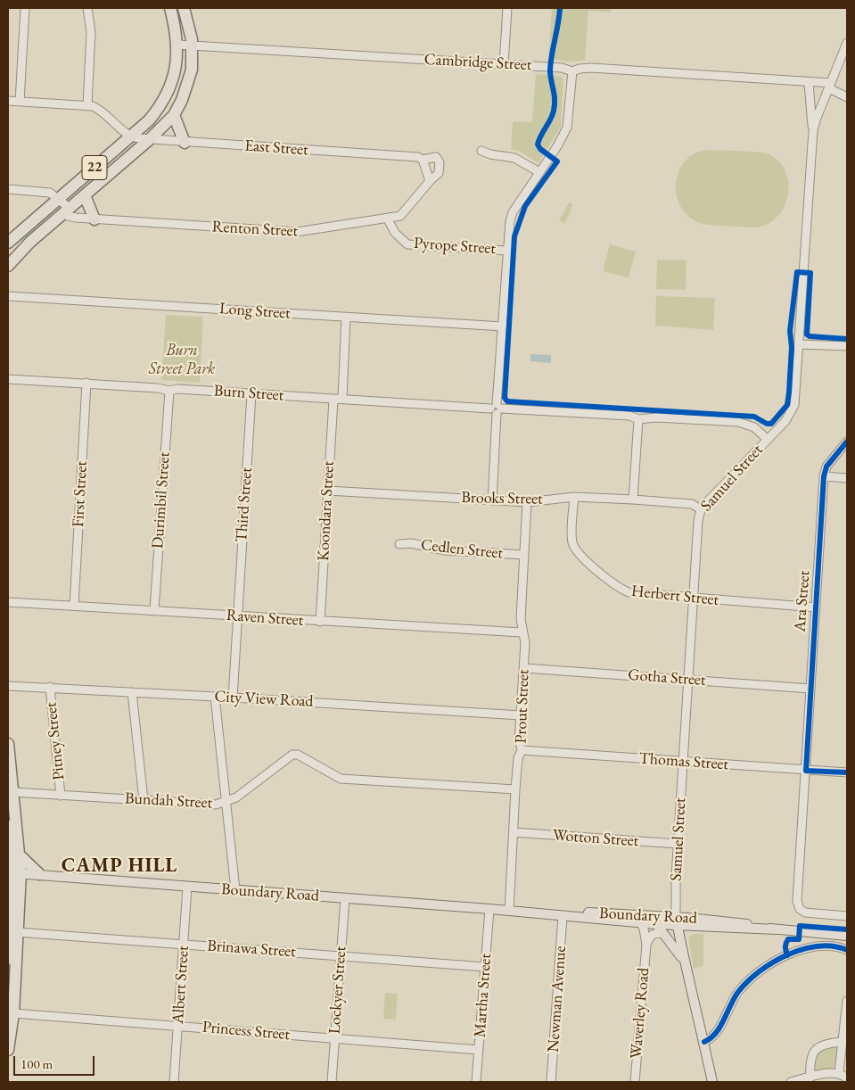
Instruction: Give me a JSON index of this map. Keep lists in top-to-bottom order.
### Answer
{
  "streets": {
    "highway": ["22"],
    "main road": ["Boundary Road"],
    "street": [
      "Cambridge Street",
      "East Street",
      "Renton Street",
      "Pyrope Street",
      "Long Street",
      "Burn Street",
      "Samuel Street",
      "First Street",
      "Brooks Street",
      "Durimbil Street",
      "Third Street",
      "Koondara Street",
      "Cedlen Street",
      "Herbert Street",
      "Ara Street",
      "Raven Street",
      "Gotha Street",
      "City View Road",
      "Prout Street",
      "Pitney Street",
      "Thomas Street",
      "Bundah Street",
      "Wotton Street",
      "Brinawa Street",
      "Albert Street",
      "Lockyer Street",
      "Martha Street",
      "Newman Avenue",
      "Waverley Road",
      "Princess Street"
    ]
  },
  "crossings": [
    ["Cambridge Street", "22"],
    ["Cambridge Street", "Samuel Street"],
    ["East Street", "22"],
    ["East Street", "Renton Street"],
    ["22", "Renton Street"],
    ["Renton Street", "Pyrope Street"],
    ["Burn Street", "Samuel Street"],
    ["Burn Street", "First Street"],
    ["Burn Street", "Durimbil Street"],
    ["Burn Street", "Third Street"],
    ["Burn Street", "Koondara Street"],
    ["Samuel Street", "Brooks Street"],
    ["Samuel Street", "Herbert Street"],
    ["Samuel Street", "Gotha Street"],
    ["Samuel Street", "Thomas Street"],
    ["Samuel Street", "Wotton Street"],
    ["Samuel Street", "Boundary Road"],
    ["First Street", "Raven Street"],
    ["Brooks Street", "Koondara Street"],
    ["Brooks Street", "Herbert Street"],
    ["Brooks Street", "Prout Street"],
    ["Durimbil Street", "Raven Street"],
    ["Third Street", "Raven Street"],
    ["Third Street", "City View Road"],
    ["Koondara Street", "Raven Street"],
    ["Cedlen Street", "Prout Street"],
    ["Herbert Street", "Ara Street"],
    ["Ara Street", "Gotha Street"],
    ["Ara Street", "Thomas Street"],
    ["Raven Street", "Prout Street"],
    ["Gotha Street", "Prout Street"],
    ["City View Road", "Prout Street"],
    ["City View Road", "Pitney Street"],
    ["Prout Street", "Thomas Street"],
    ["Prout Street", "Bundah Street"],
    ["Prout Street", "Wotton Street"],
    ["Prout Street", "Boundary Road"],
    ["Pitney Street", "Bundah Street"],
    ["Boundary Road", "Albert Street"],
    ["Boundary Road", "Lockyer Street"],
    ["Boundary Road", "Martha Street"],
    ["Boundary Road", "Newman Avenue"],
    ["Boundary Road", "Waverley Road"],
    ["Brinawa Street", "Albert Street"],
    ["Brinawa Street", "Lockyer Street"],
    ["Brinawa Street", "Martha Street"],
    ["Albert Street", "Princess Street"],
    ["Lockyer Street", "Princess Street"],
    ["Martha Street", "Princess Street"]
  ],
  "districts": ["CAMP HILL"],
  "parks": ["Burn Street Park"],
  "scale_bar": "100 m"
}
